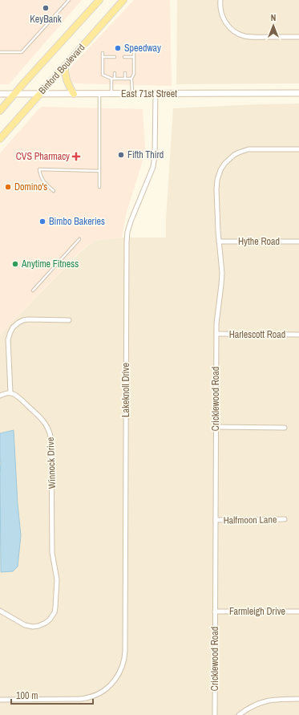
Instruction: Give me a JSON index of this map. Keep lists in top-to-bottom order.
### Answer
{
  "streets": {
    "main road": ["Binford Boulevard", "East 71st Street"],
    "street": [
      "Hythe Road",
      "Harlescott Road",
      "Lakeknoll Drive",
      "Cricklewood Road",
      "Winnock Drive",
      "Halfmoon Lane",
      "Farmleigh Drive"
    ]
  },
  "crossings": [
    ["Binford Boulevard", "East 71st Street"],
    ["East 71st Street", "Lakeknoll Drive"],
    ["Hythe Road", "Cricklewood Road"],
    ["Harlescott Road", "Cricklewood Road"],
    ["Cricklewood Road", "Halfmoon Lane"],
    ["Cricklewood Road", "Farmleigh Drive"]
  ],
  "places": {
    "other": [
      "KeyBank",
      "Speedway",
      "Fifth Third",
      "Domino's",
      "Bimbo Bakeries",
      "Anytime Fitness"
    ],
    "health": ["CVS Pharmacy"]
  },
  "scale_bar": "100 m",
  "north": "top"
}
